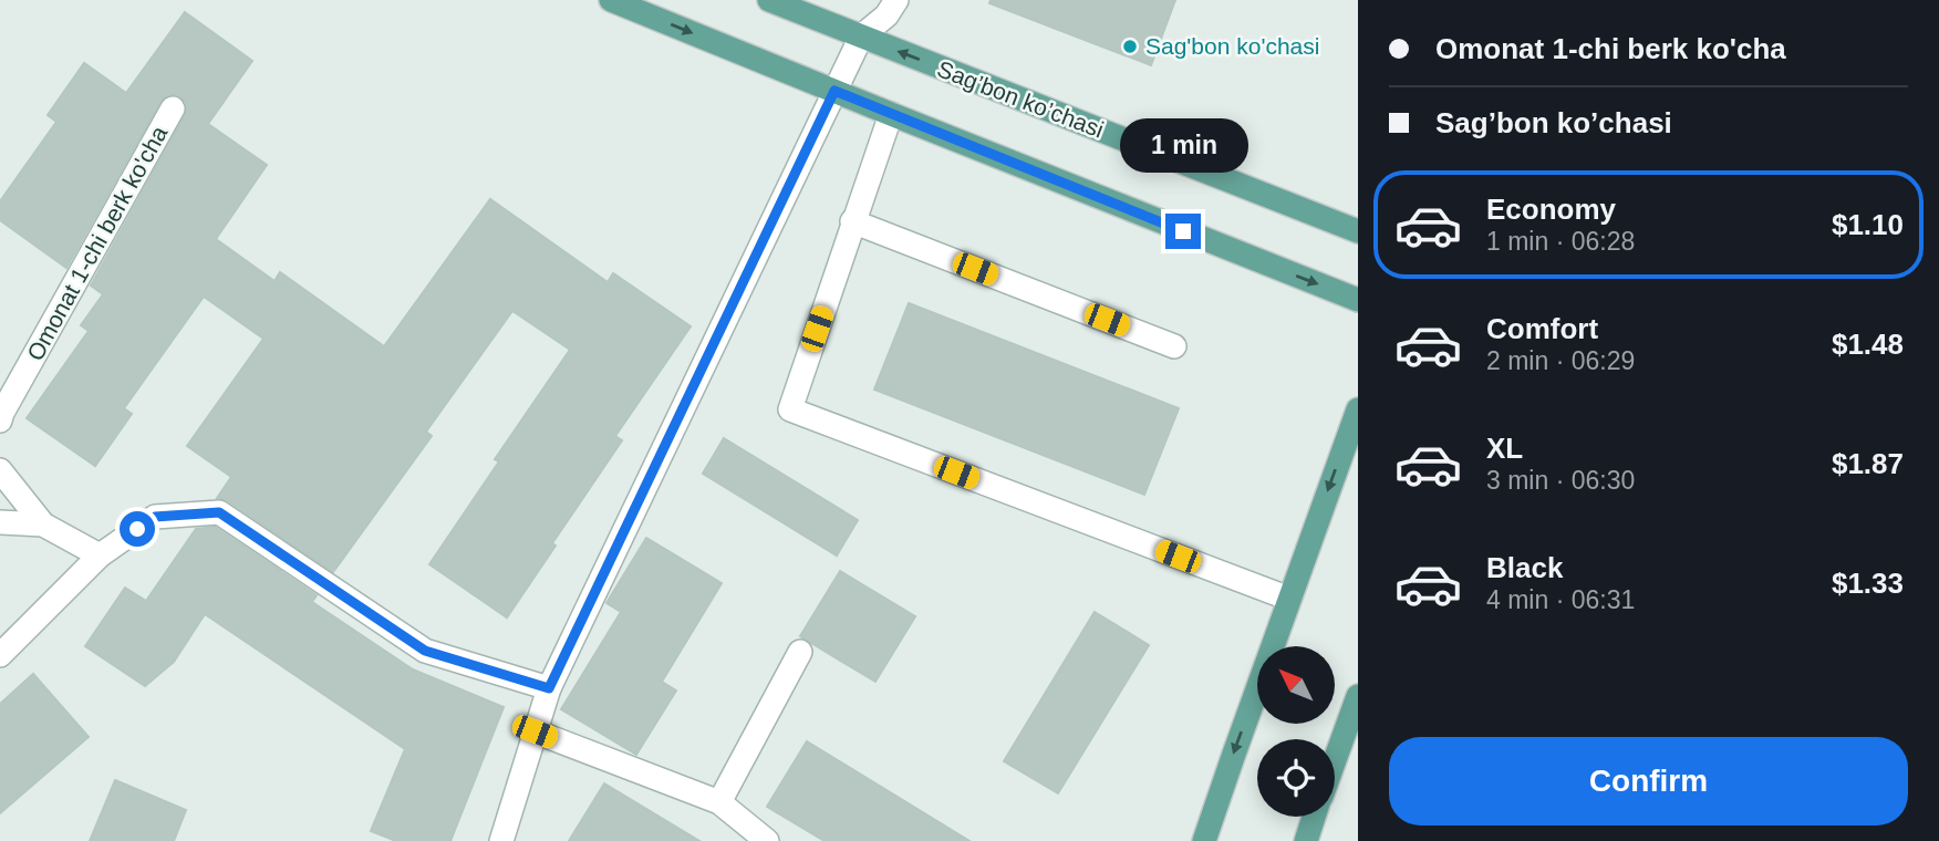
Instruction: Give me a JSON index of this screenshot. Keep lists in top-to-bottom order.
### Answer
{
  "streets": {
    "main road": ["Sag’bon ko’chasi"],
    "street": ["Omonat 1-chi berk ko'cha"]
  },
  "places": ["Sag'bon ko'chasi"],
  "north": "top left",
  "page": {
    "banner": ["Omonat 1-chi berk ko'cha", "Sag’bon ko’chasi"],
    "bubble": "1 min",
    "list": [
      {
        "name": "Economy",
        "note": "1 min · 06:28",
        "value": "$1.10"
      },
      {
        "name": "Comfort",
        "note": "2 min · 06:29",
        "value": "$1.48"
      },
      {
        "name": "XL",
        "note": "3 min · 06:30",
        "value": "$1.87"
      },
      {
        "name": "Black",
        "note": "4 min · 06:31",
        "value": "$1.33"
      }
    ],
    "buttons": "Confirm"
  }
}
